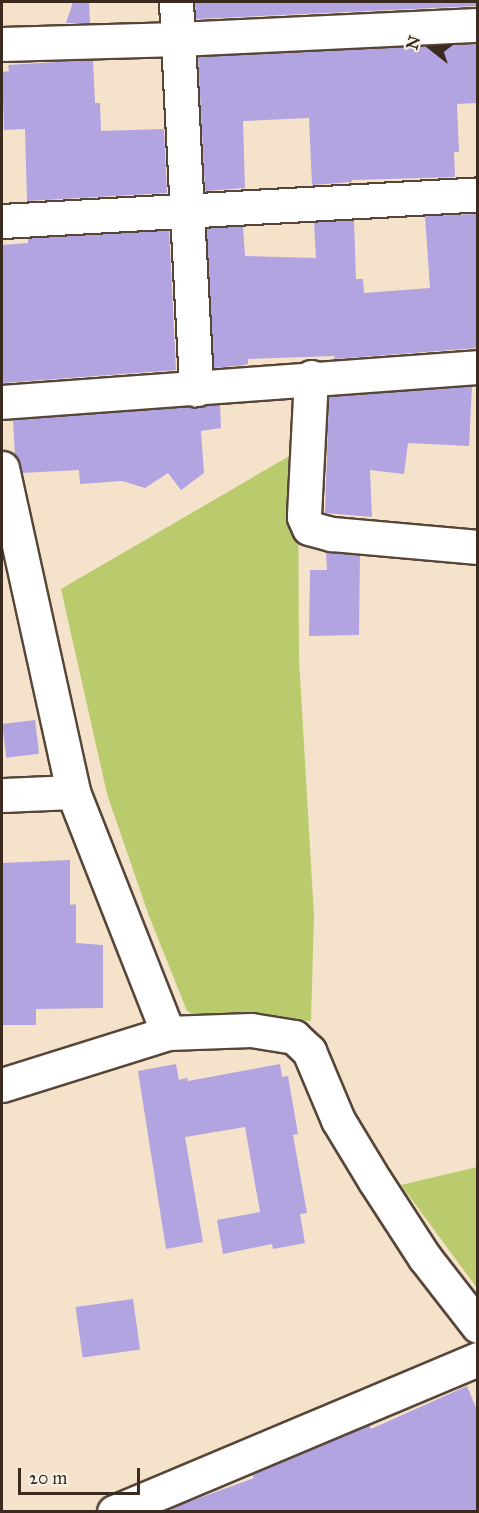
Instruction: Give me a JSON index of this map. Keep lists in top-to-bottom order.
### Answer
{
  "scale_bar": "20 m",
  "north": "left"
}
